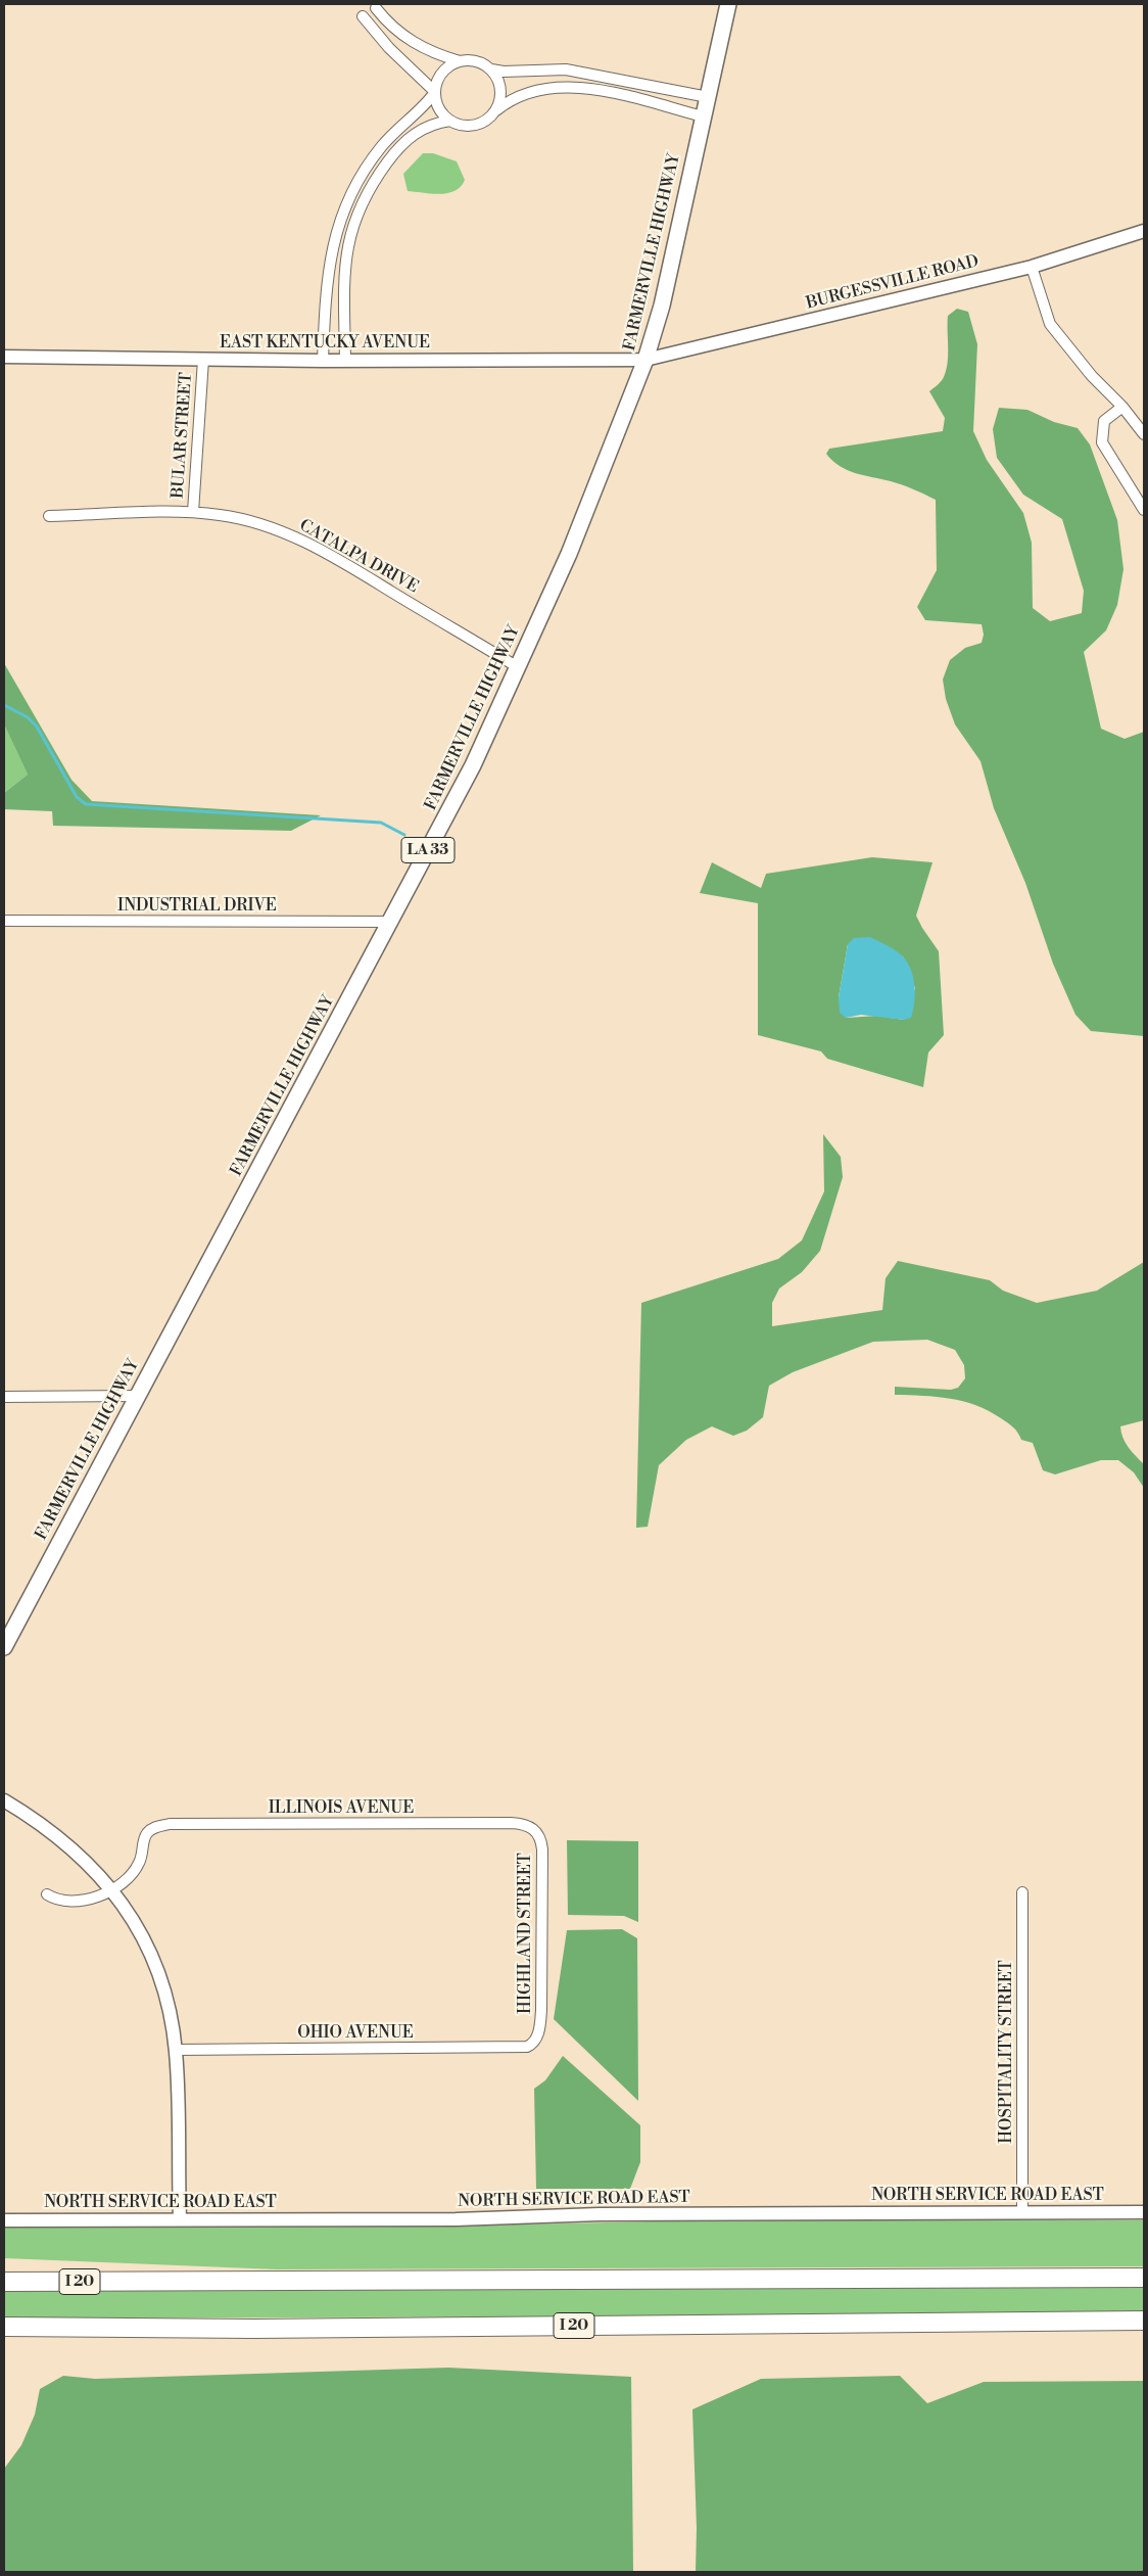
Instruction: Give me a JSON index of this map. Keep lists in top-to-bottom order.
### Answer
{
  "streets": {
    "highway": ["I 20"],
    "main road": ["FARMERVILLE HIGHWAY", "LA 33"],
    "street": [
      "BURGESSVILLE ROAD",
      "EAST KENTUCKY AVENUE",
      "BULAR STREET",
      "CATALPA DRIVE",
      "INDUSTRIAL DRIVE",
      "ILLINOIS AVENUE",
      "HIGHLAND STREET",
      "OHIO AVENUE",
      "HOSPITALITY STREET",
      "NORTH SERVICE ROAD EAST"
    ]
  },
  "crossings": [
    ["FARMERVILLE HIGHWAY", "BURGESSVILLE ROAD"],
    ["FARMERVILLE HIGHWAY", "EAST KENTUCKY AVENUE"],
    ["FARMERVILLE HIGHWAY", "CATALPA DRIVE"],
    ["FARMERVILLE HIGHWAY", "INDUSTRIAL DRIVE"],
    ["BURGESSVILLE ROAD", "EAST KENTUCKY AVENUE"],
    ["EAST KENTUCKY AVENUE", "BULAR STREET"],
    ["BULAR STREET", "CATALPA DRIVE"],
    ["ILLINOIS AVENUE", "HIGHLAND STREET"],
    ["HIGHLAND STREET", "OHIO AVENUE"],
    ["HOSPITALITY STREET", "NORTH SERVICE ROAD EAST"]
  ]
}
